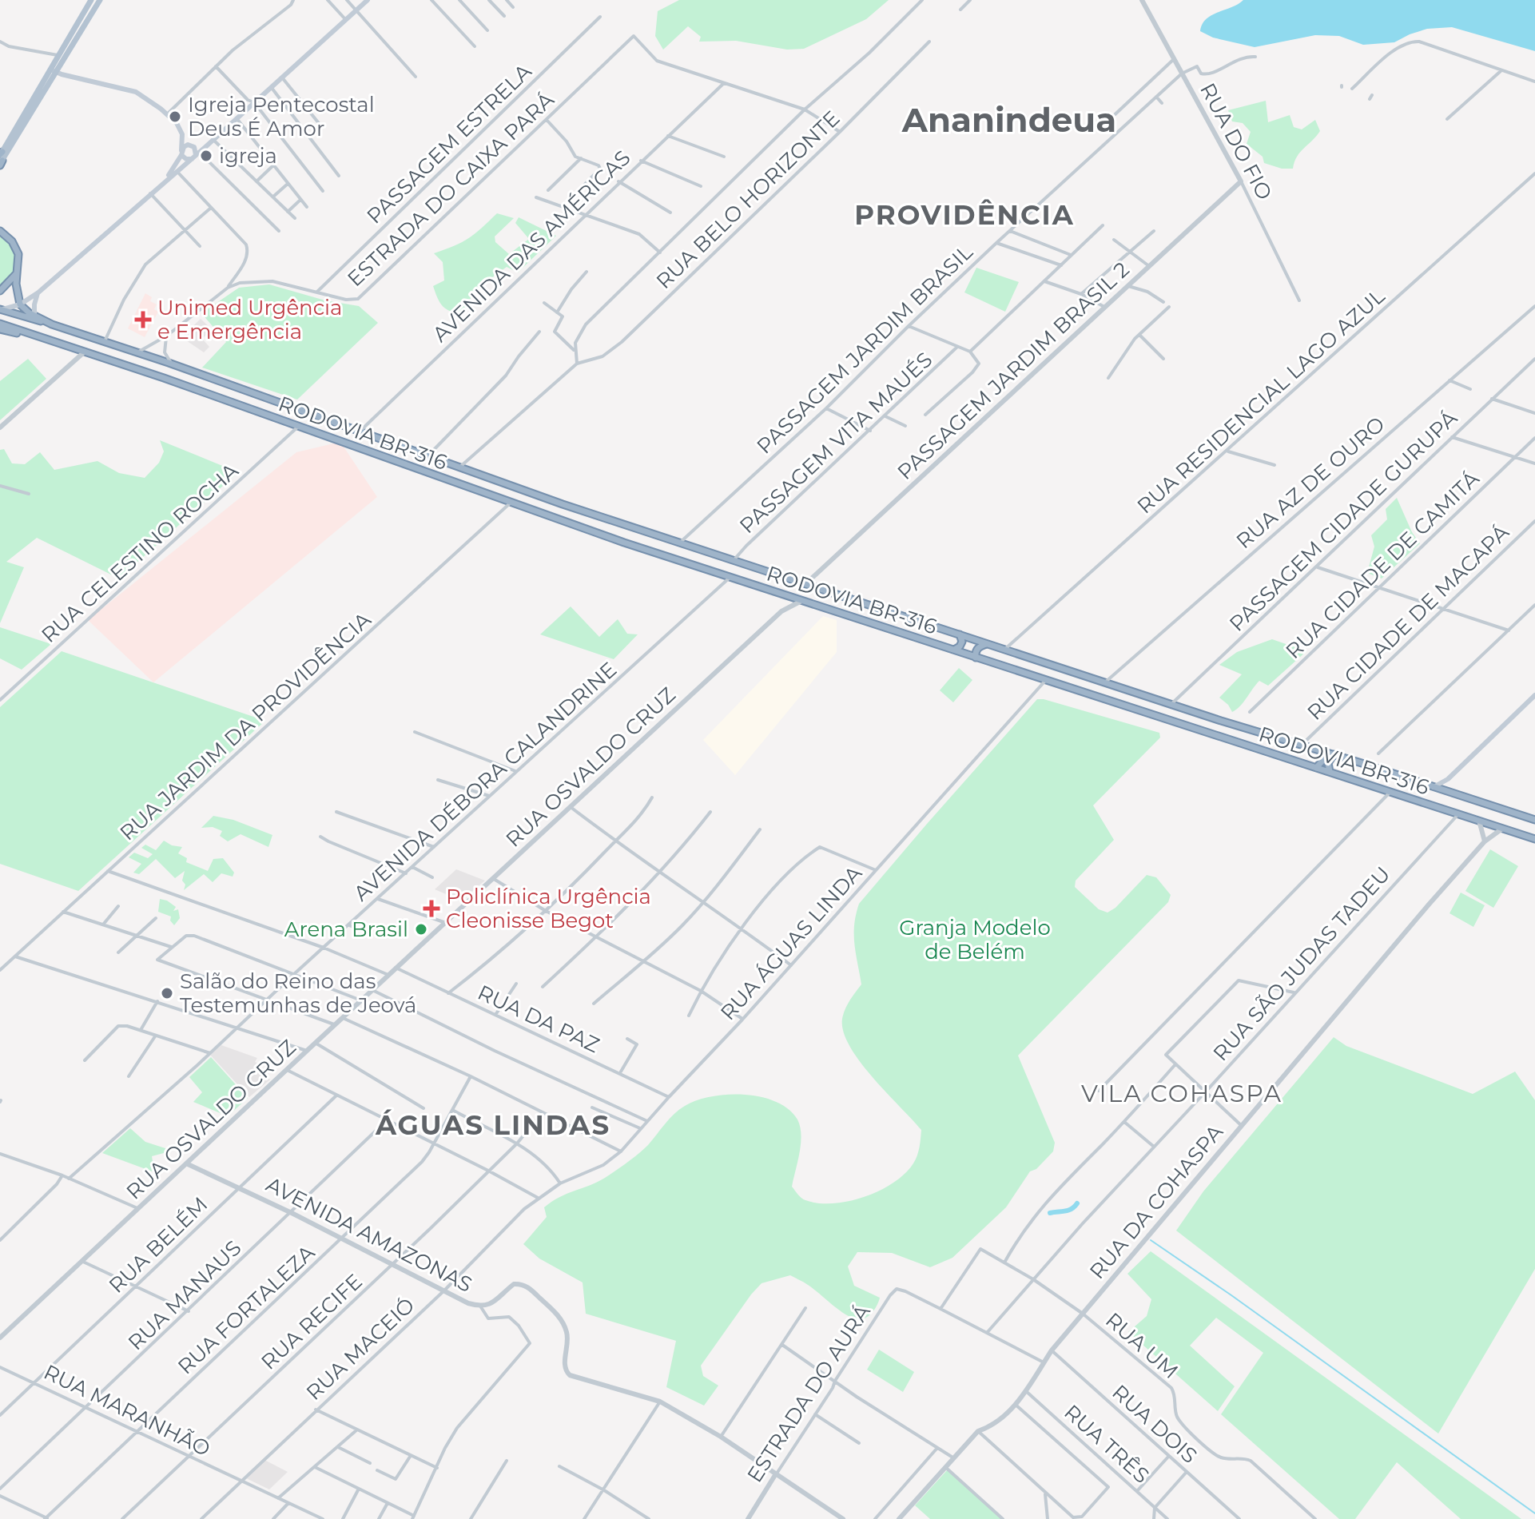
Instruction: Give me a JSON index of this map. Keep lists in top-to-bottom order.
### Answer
{
  "streets": {
    "highway": ["RODOVIA BR-316"],
    "street": [
      "RUA DO FIO",
      "PASSAGEM ESTRELA",
      "ESTRADA DO CAIXA PARÁ",
      "RUA BELO HORIZONTE",
      "AVENIDA DAS AMÉRICAS",
      "PASSAGEM JARDIM BRASIL",
      "PASSAGEM JARDIM BRASIL 2",
      "RUA RESIDENCIAL LAGO AZUL",
      "PASSAGEM VITA MAUÉS",
      "RUA AZ DE OURO",
      "PASSAGEM CIDADE GURUPÁ",
      "RUA CELESTINO ROCHA",
      "RUA CIDADE DE CAMITÁ",
      "RUA CIDADE DE MACAPÁ",
      "RUA JARDIM DA PROVIDÊNCIA",
      "RUA OSVALDO CRUZ",
      "AVENIDA DÉBORA CALANDRINE",
      "RUA ÁGUAS LINDA",
      "RUA SÃO JUDAS TADEU",
      "RUA DA PAZ",
      "RUA DA COHASPA",
      "AVENIDA AMAZONAS",
      "RUA BELÉM",
      "RUA MANAUS",
      "RUA FORTALEZA",
      "RUA RECIFE",
      "RUA UM",
      "RUA MACEIÓ",
      "ESTRADA DO AURÁ",
      "RUA MARANHÃO",
      "RUA DOIS",
      "RUA TRÊS"
    ]
  },
  "crossings": [
    ["RUA DO FIO", "PASSAGEM JARDIM BRASIL"],
    ["RUA DO FIO", "PASSAGEM JARDIM BRASIL 2"],
    ["PASSAGEM ESTRELA", "ESTRADA DO CAIXA PARÁ"],
    ["ESTRADA DO CAIXA PARÁ", "AVENIDA DAS AMÉRICAS"],
    ["ESTRADA DO CAIXA PARÁ", "RODOVIA BR-316"],
    ["AVENIDA DAS AMÉRICAS", "RODOVIA BR-316"],
    ["PASSAGEM JARDIM BRASIL", "RODOVIA BR-316"],
    ["PASSAGEM JARDIM BRASIL", "PASSAGEM VITA MAUÉS"],
    ["PASSAGEM JARDIM BRASIL 2", "RODOVIA BR-316"],
    ["RUA RESIDENCIAL LAGO AZUL", "RODOVIA BR-316"],
    ["RODOVIA BR-316", "PASSAGEM VITA MAUÉS"],
    ["RODOVIA BR-316", "RUA AZ DE OURO"],
    ["RODOVIA BR-316", "PASSAGEM CIDADE GURUPÁ"],
    ["RODOVIA BR-316", "RUA CELESTINO ROCHA"],
    ["RODOVIA BR-316", "RUA CIDADE DE MACAPÁ"],
    ["RODOVIA BR-316", "RUA JARDIM DA PROVIDÊNCIA"],
    ["RODOVIA BR-316", "RUA OSVALDO CRUZ"],
    ["RODOVIA BR-316", "AVENIDA DÉBORA CALANDRINE"],
    ["RODOVIA BR-316", "RUA ÁGUAS LINDA"],
    ["RODOVIA BR-316", "RUA SÃO JUDAS TADEU"],
    ["RODOVIA BR-316", "RUA DA COHASPA"],
    ["RUA OSVALDO CRUZ", "RUA DA PAZ"],
    ["RUA OSVALDO CRUZ", "AVENIDA AMAZONAS"],
    ["RUA ÁGUAS LINDA", "RUA DA PAZ"],
    ["RUA ÁGUAS LINDA", "RUA MACEIÓ"],
    ["RUA SÃO JUDAS TADEU", "RUA UM"],
    ["RUA DA COHASPA", "RUA UM"],
    ["RUA DA COHASPA", "RUA DOIS"],
    ["RUA DA COHASPA", "RUA TRÊS"],
    ["AVENIDA AMAZONAS", "RUA BELÉM"],
    ["AVENIDA AMAZONAS", "RUA MANAUS"],
    ["AVENIDA AMAZONAS", "RUA FORTALEZA"],
    ["AVENIDA AMAZONAS", "RUA RECIFE"],
    ["AVENIDA AMAZONAS", "RUA MACEIÓ"],
    ["RUA BELÉM", "RUA MARANHÃO"],
    ["RUA MANAUS", "RUA MARANHÃO"],
    ["RUA FORTALEZA", "RUA MARANHÃO"],
    ["RUA RECIFE", "RUA MARANHÃO"],
    ["RUA UM", "ESTRADA DO AURÁ"],
    ["RUA MACEIÓ", "RUA MARANHÃO"]
  ],
  "districts": [
    "Ananindeua",
    "PROVIDÊNCIA",
    "VILA COHASPA",
    "ÁGUAS LINDAS"
  ],
  "parks": ["Granja Modelo de Belém"],
  "places": {
    "other": [
      "Igreja Pentecostal Deus É Amor",
      "igreja",
      "Arena Brasil",
      "Salão do Reino das Testemunhas de Jeová"
    ],
    "health": ["Unimed Urgência e Emergência", "Policlínica Urgência Cleonisse Begot"]
  }
}
